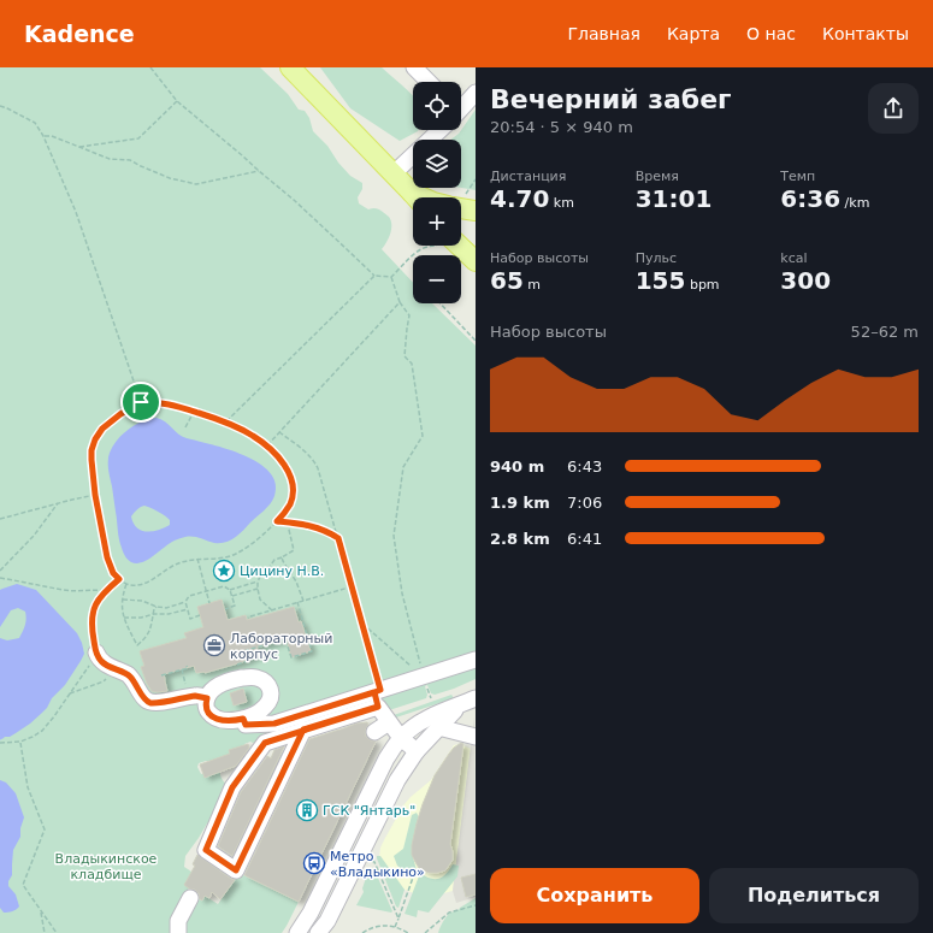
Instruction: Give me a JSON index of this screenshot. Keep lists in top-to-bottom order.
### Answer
{
  "parks": ["Владыкинское кладбище"],
  "places": {
    "place": ["Цицину Н.В."],
    "office": ["Лабораторный корпус"],
    "building": ["ГСК \"Янтарь\""],
    "bus stop": ["Метро «Владыкино»"]
  },
  "page": {
    "header": "Kadence",
    "nav": [
      "Главная",
      "Карта",
      "О нас",
      "Контакты"
    ],
    "heading": ["Вечерний забег", "20:54 · 5 × 940 m"],
    "map_buttons": ["+", "−"],
    "stats": [
      ["Дистанция", "4.70 km"],
      ["Время", "31:01"],
      ["Темп", "6:36 /km"],
      ["Набор высоты", "65 m"],
      ["Пульс", "155 bpm"],
      ["kcal", "300"]
    ],
    "chart": ["Набор высоты", "52–62 m"],
    "list": [
      {
        "name": "940 m",
        "note": "6:43"
      },
      {
        "name": "1.9 km",
        "note": "7:06"
      },
      {
        "name": "2.8 km",
        "note": "6:41"
      }
    ],
    "buttons": ["Сохранить", "Поделиться"]
  }
}
